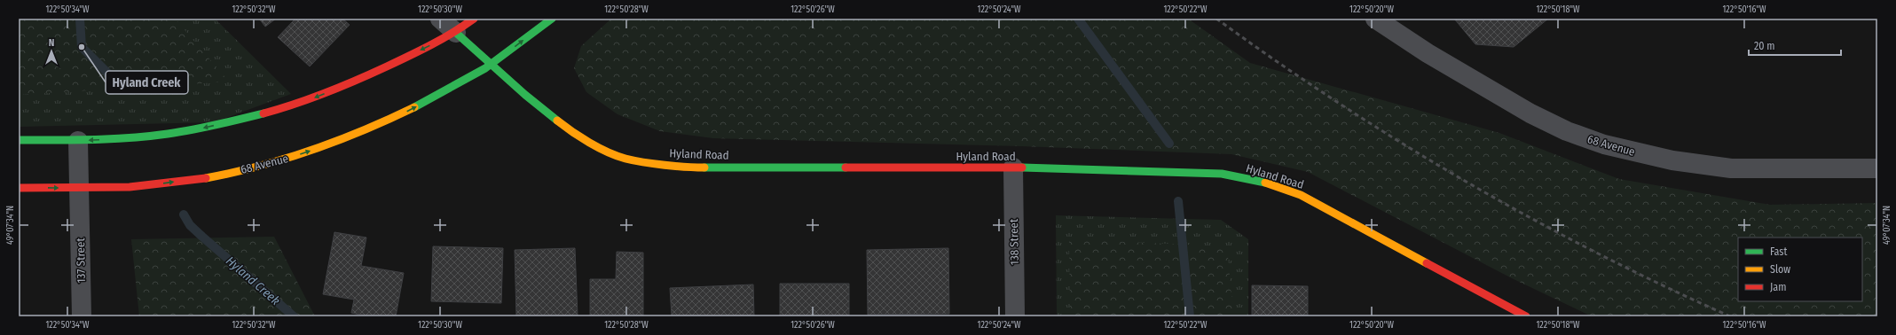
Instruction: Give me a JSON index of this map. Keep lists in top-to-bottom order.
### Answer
{
  "streets": {
    "street": [
      "68 Avenue",
      "Hyland Road",
      "138 Street",
      "137 Street"
    ]
  },
  "crossings": [
    ["68 Avenue", "Hyland Road"],
    ["68 Avenue", "137 Street"],
    ["Hyland Road", "138 Street"]
  ],
  "water": ["Hyland Creek"],
  "places": ["Hyland Creek"],
  "legend": ["Fast", "Slow", "Jam"],
  "scale_bar": "20 m",
  "north": "top",
  "coordinates": [
    "122°50'34\"W",
    "122°50'32\"W",
    "122°50'30\"W",
    "122°50'28\"W",
    "122°50'26\"W",
    "122°50'24\"W",
    "122°50'22\"W",
    "122°50'20\"W",
    "122°50'18\"W",
    "122°50'16\"W",
    "49°07'34\"N"
  ]
}
